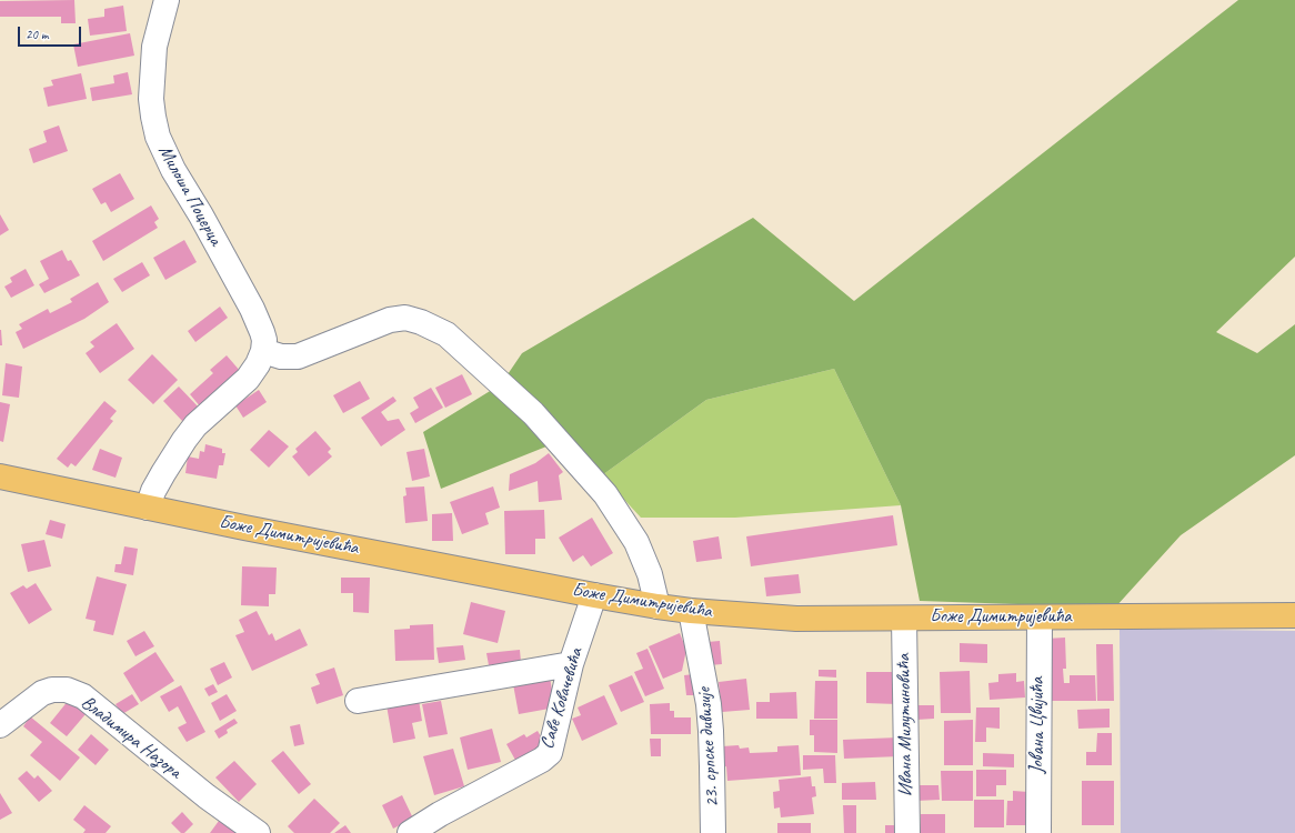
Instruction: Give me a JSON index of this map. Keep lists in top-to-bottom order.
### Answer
{
  "streets": {
    "main road": ["Боже Димитријевића"],
    "street": [
      "Милоша Поцерца",
      "Саве Ковачевића",
      "Ивана Милутиновића",
      "Јована Цвијића",
      "Владимира Назора",
      "23. српске дивизије"
    ]
  },
  "crossings": [
    ["Боже Димитријевића", "Саве Ковачевића"],
    ["Боже Димитријевића", "Ивана Милутиновића"],
    ["Боже Димитријевића", "Јована Цвијића"],
    ["Боже Димитријевића", "23. српске дивизије"]
  ],
  "scale_bar": "20 m"
}
